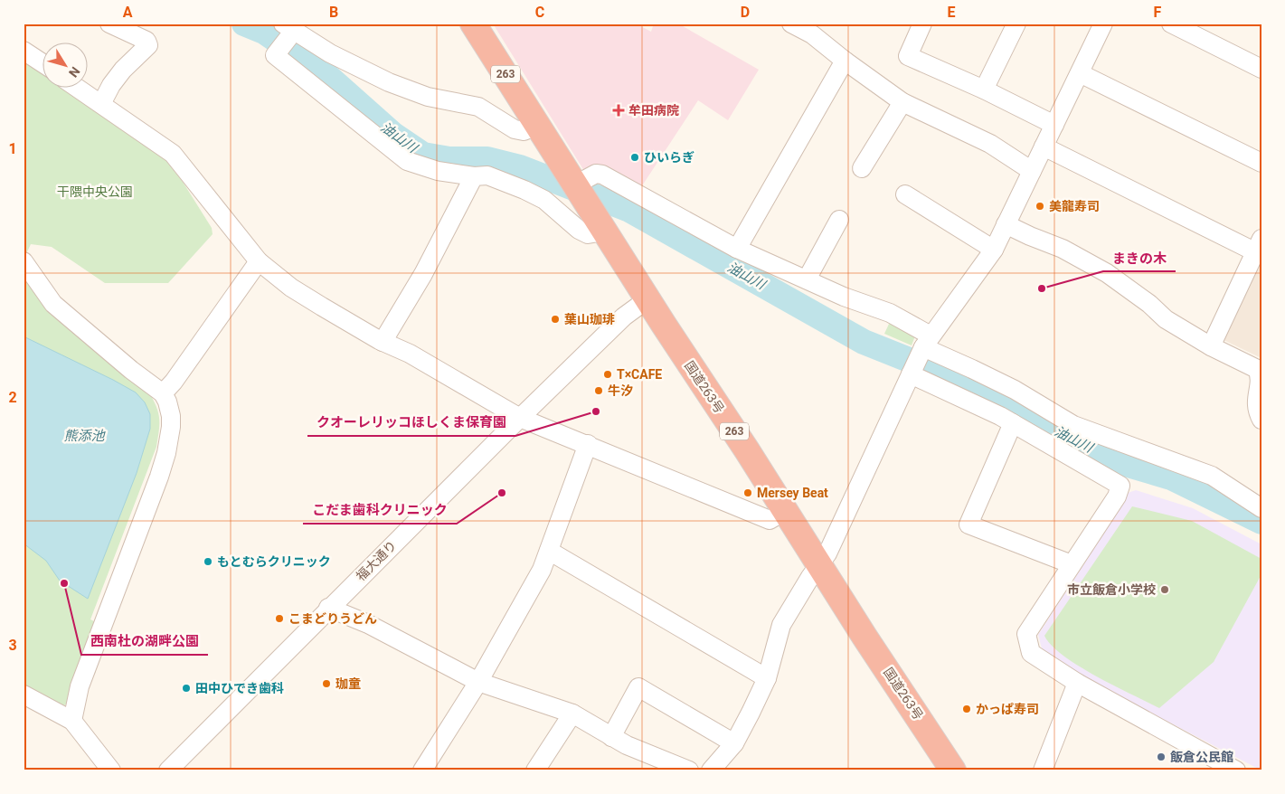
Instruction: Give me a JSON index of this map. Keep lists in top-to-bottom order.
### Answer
{
  "streets": {
    "highway": ["263", "国道263号"],
    "street": ["福大通り"]
  },
  "crossings": [
    ["国道263号", "福大通り"]
  ],
  "water": ["油山川", "熊添池"],
  "parks": ["干隈中央公園"],
  "places": {
    "health": ["牟田病院"],
    "other": [
      "ひいらぎ",
      "美龍寿司",
      "まきの木",
      "葉山珈琲",
      "T×CAFE",
      "牛汐",
      "クオーレリッコほしくま保育園",
      "こだま歯科クリニック",
      "Mersey Beat",
      "もとむらクリニック",
      "西南杜の湖畔公園",
      "市立飯倉小学校",
      "こまどりうどん",
      "珈童",
      "田中ひでき歯科",
      "かっぱ寿司",
      "飯倉公民館"
    ]
  },
  "north": "bottom right",
  "grid": {
    "columns": [
      "A",
      "B",
      "C",
      "D",
      "E",
      "F"
    ],
    "rows": ["1", "2", "3"]
  }
}
